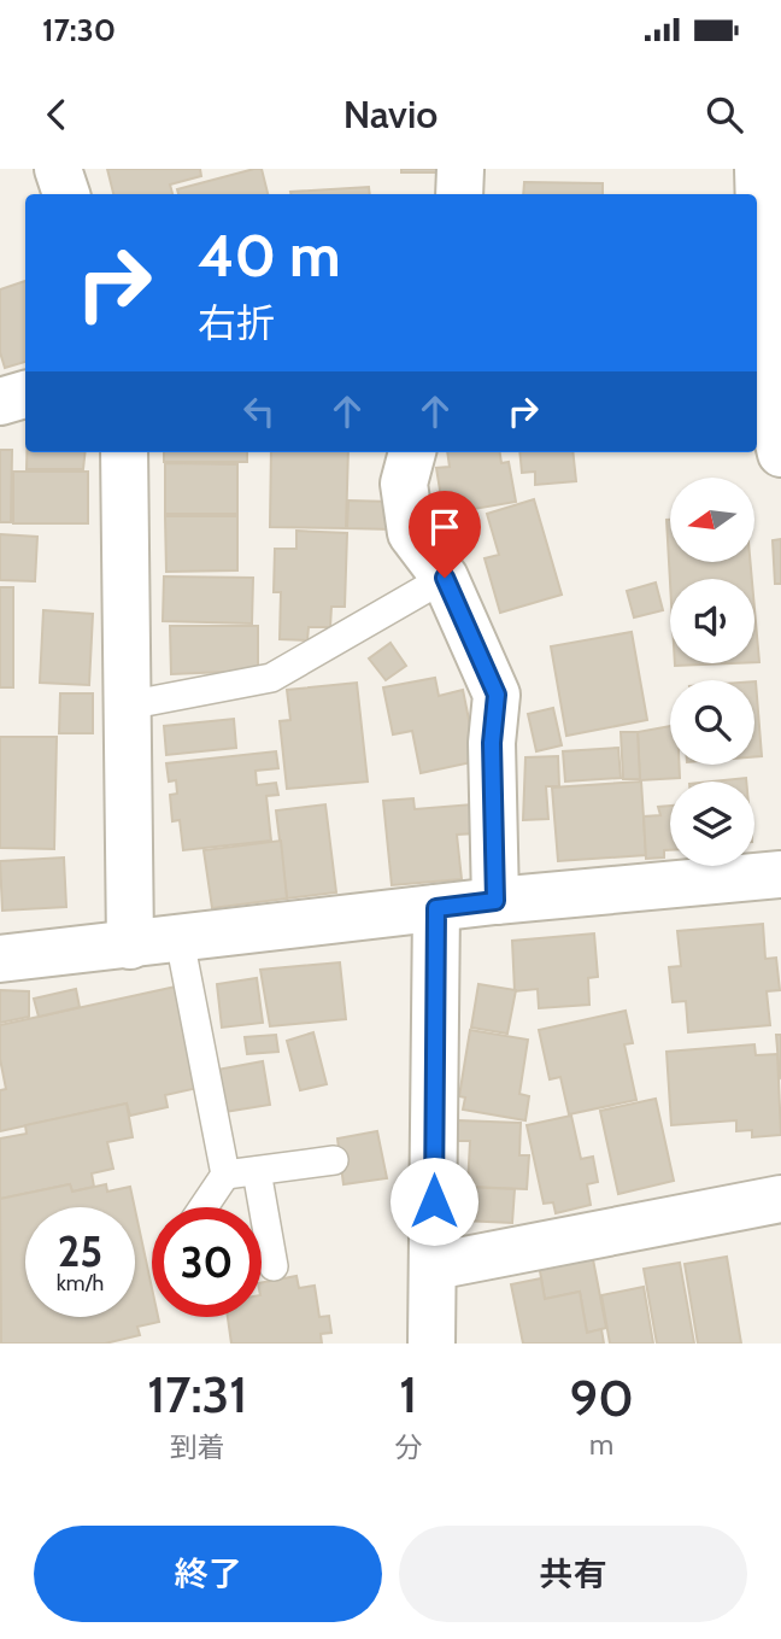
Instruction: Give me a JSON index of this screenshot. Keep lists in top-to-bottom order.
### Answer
{
  "north": "left",
  "page": {
    "status": "17:30",
    "header": "Navio",
    "turn": ["40 m", "右折"],
    "speed": "25 km/h",
    "limit": "30",
    "eta": [
      "17:31",
      "到着",
      "1",
      "分",
      "90",
      "m"
    ],
    "buttons": ["終了", "共有"]
  }
}
